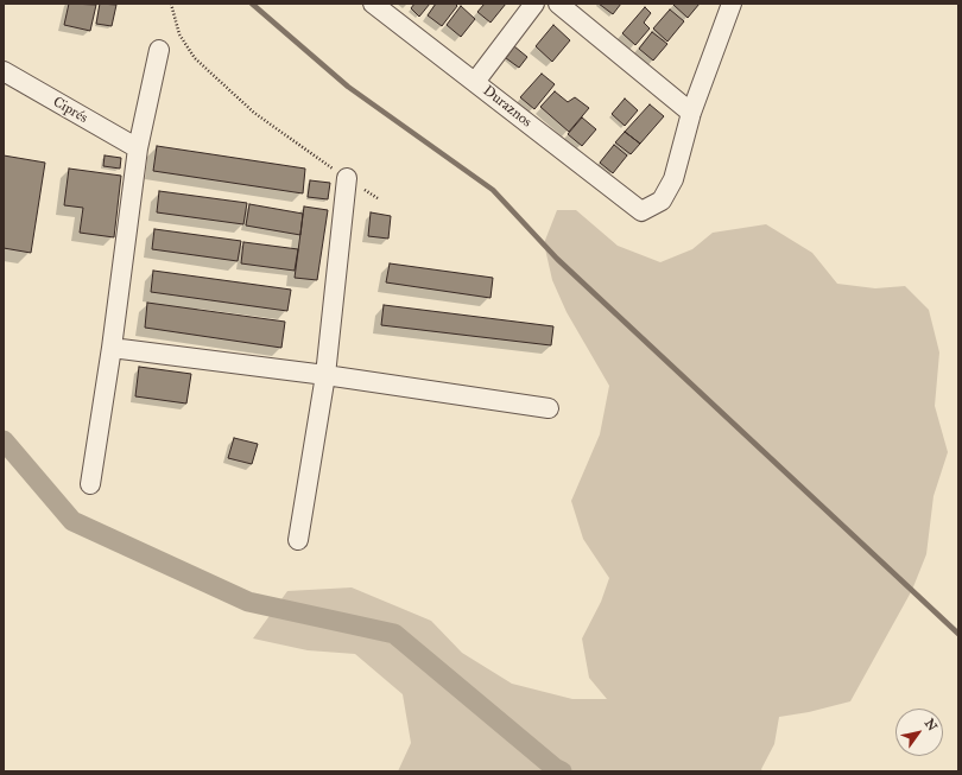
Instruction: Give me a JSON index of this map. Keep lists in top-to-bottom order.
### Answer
{
  "streets": {
    "street": ["Duraznos", "Ciprés"]
  },
  "north": "top right"
}
